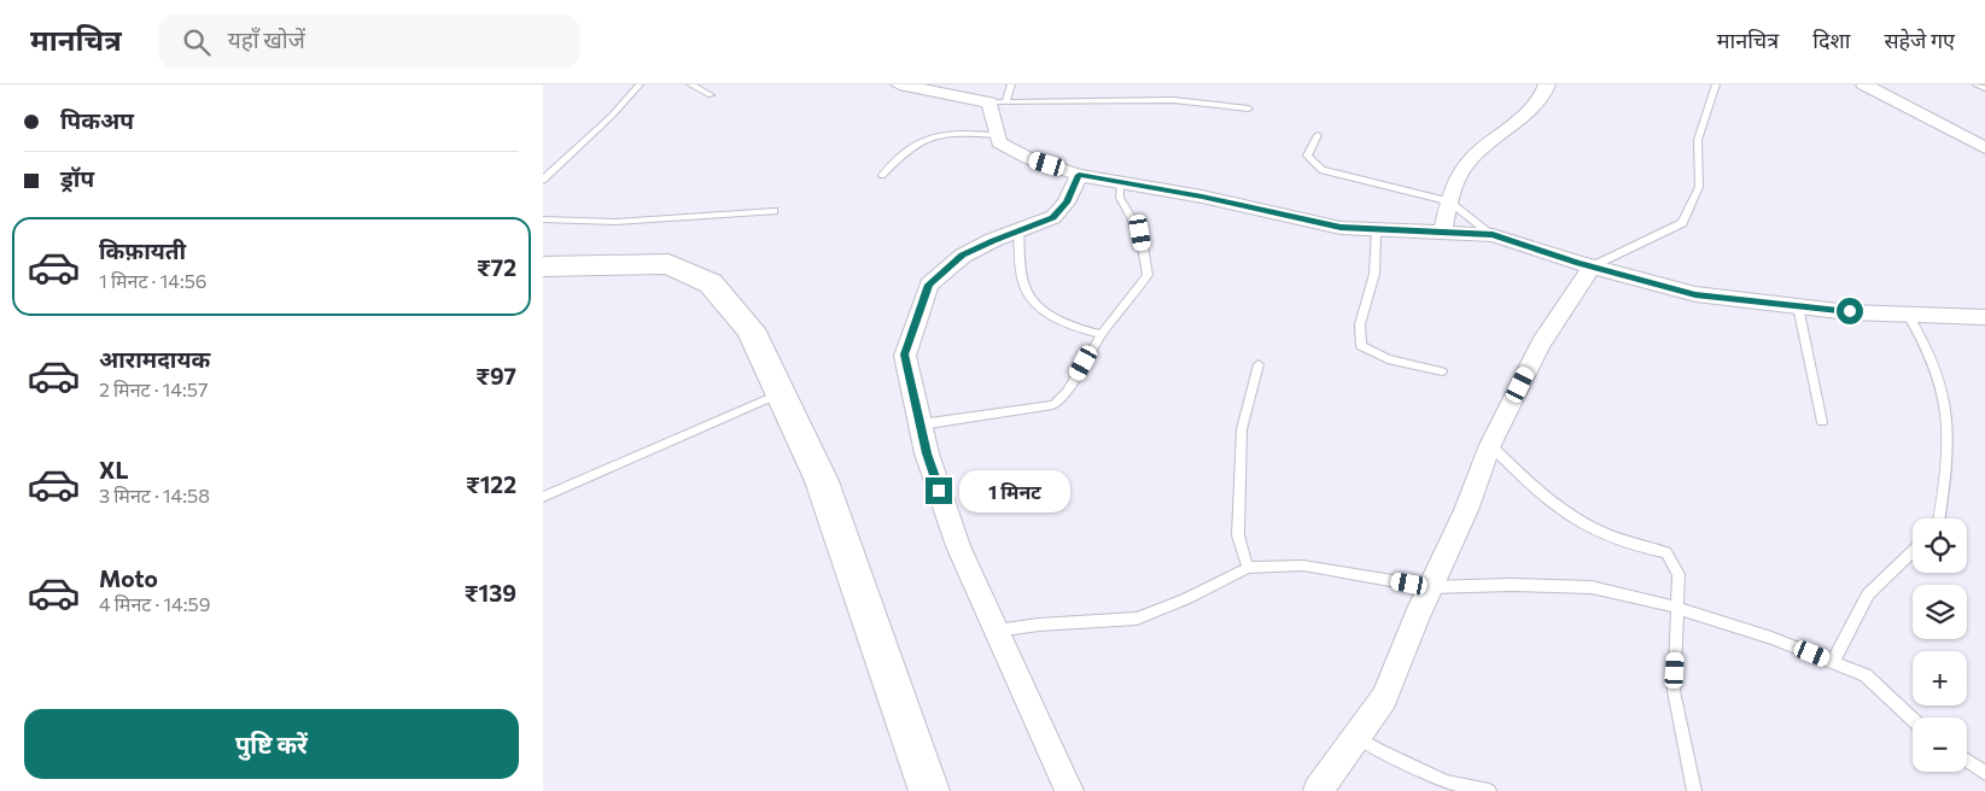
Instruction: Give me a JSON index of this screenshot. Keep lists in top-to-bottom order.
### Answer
{
  "page": {
    "header": "मानचित्र",
    "search": "यहाँ खोजें",
    "nav": ["मानचित्र", "दिशा", "सहेजे गए"],
    "banner": ["पिकअप", "ड्रॉप"],
    "list": [
      {
        "name": "किफ़ायती",
        "note": "1 मिनट · 14:56",
        "value": "₹72"
      },
      {
        "name": "आरामदायक",
        "note": "2 मिनट · 14:57",
        "value": "₹97"
      },
      {
        "name": "XL",
        "note": "3 मिनट · 14:58",
        "value": "₹122"
      },
      {
        "name": "Moto",
        "note": "4 मिनट · 14:59",
        "value": "₹139"
      }
    ],
    "bubble": "1 मिनट",
    "map_buttons": ["+", "−"],
    "buttons": "पुष्टि करें"
  }
}
